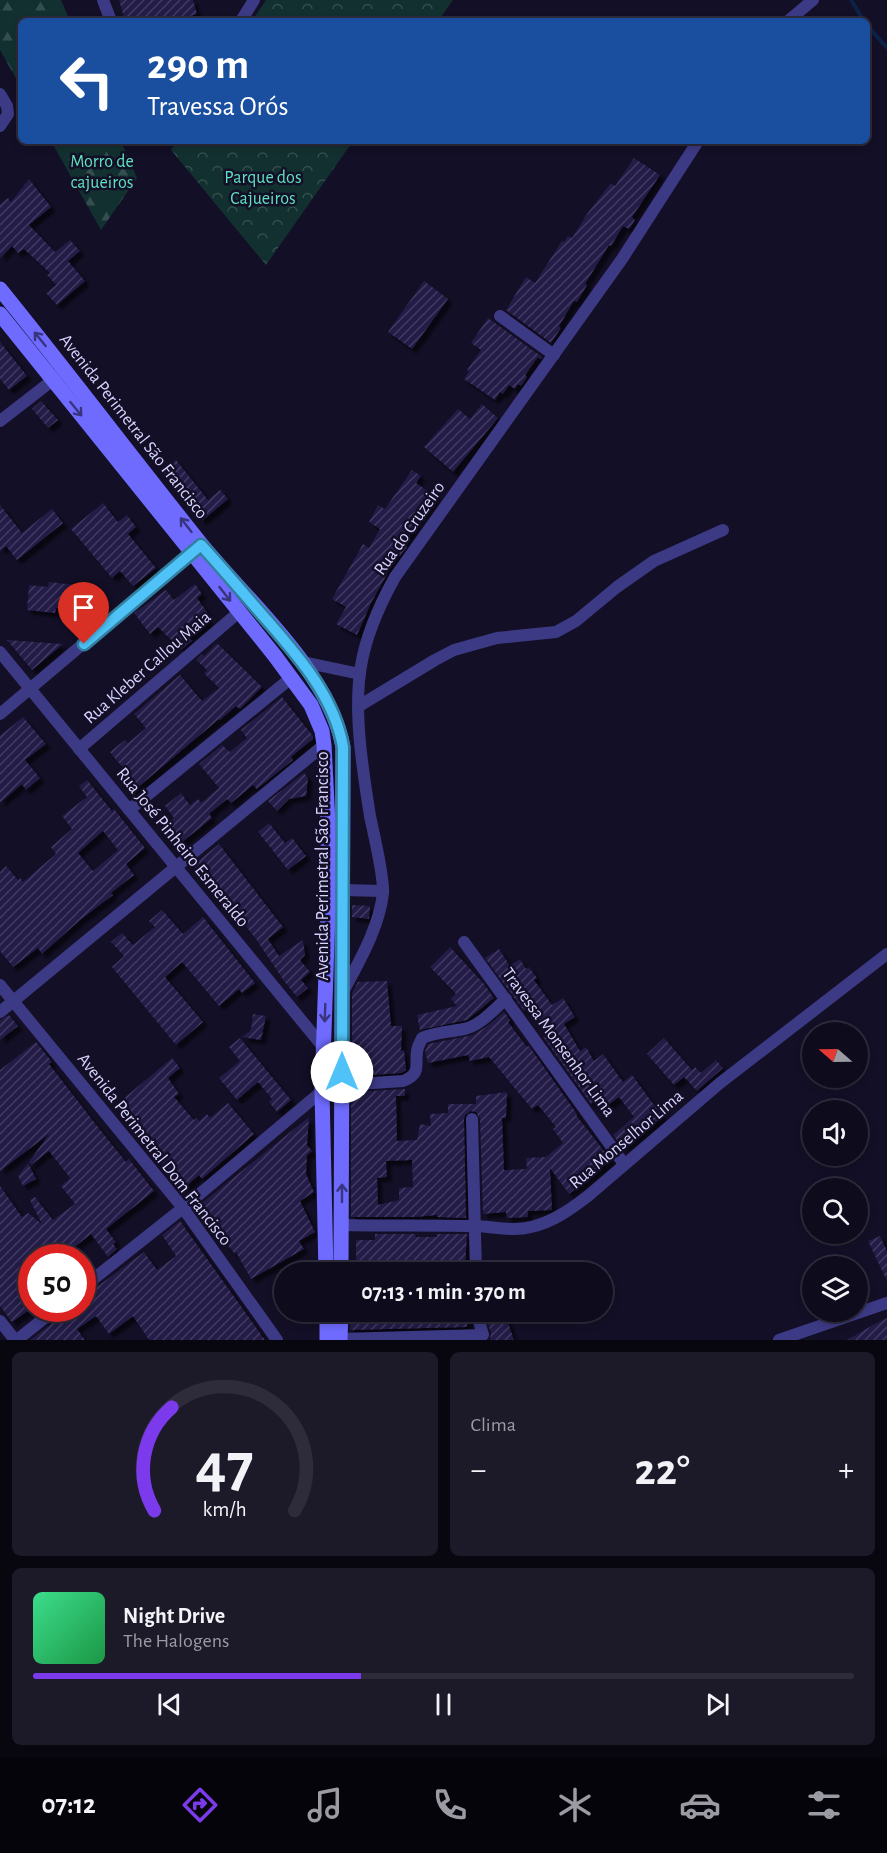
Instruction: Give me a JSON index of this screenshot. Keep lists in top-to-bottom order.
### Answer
{
  "streets": {
    "main road": ["Avenida Perimetral São Francisco"],
    "street": [
      "Rua do Cruzeiro",
      "Rua Kleber Callou Maia",
      "Rua José Pinheiro Esmeraldo",
      "Travessa Monsenhor Lima",
      "Rua Monselhor Lima",
      "Avenida Perimetral Dom Francisco"
    ]
  },
  "crossings": [
    ["Avenida Perimetral São Francisco", "Rua do Cruzeiro"],
    ["Avenida Perimetral São Francisco", "Rua Kleber Callou Maia"],
    ["Avenida Perimetral São Francisco", "Rua José Pinheiro Esmeraldo"],
    ["Avenida Perimetral São Francisco", "Rua Monselhor Lima"],
    ["Rua Kleber Callou Maia", "Rua José Pinheiro Esmeraldo"],
    ["Travessa Monsenhor Lima", "Rua Monselhor Lima"]
  ],
  "parks": ["Morro de cajueiros", "Parque dos Cajueiros"],
  "north": "left",
  "page": {
    "turn": ["290 m", "Travessa Orós"],
    "limit": "50",
    "trip": "07:13 · 1 min · 370 m",
    "tile": "Clima",
    "heat": ["−", "22°", "+"],
    "song": ["Night Drive", "The Halogens"],
    "tabs": "07:12",
    "gauge": ["47", "km/h"]
  }
}
